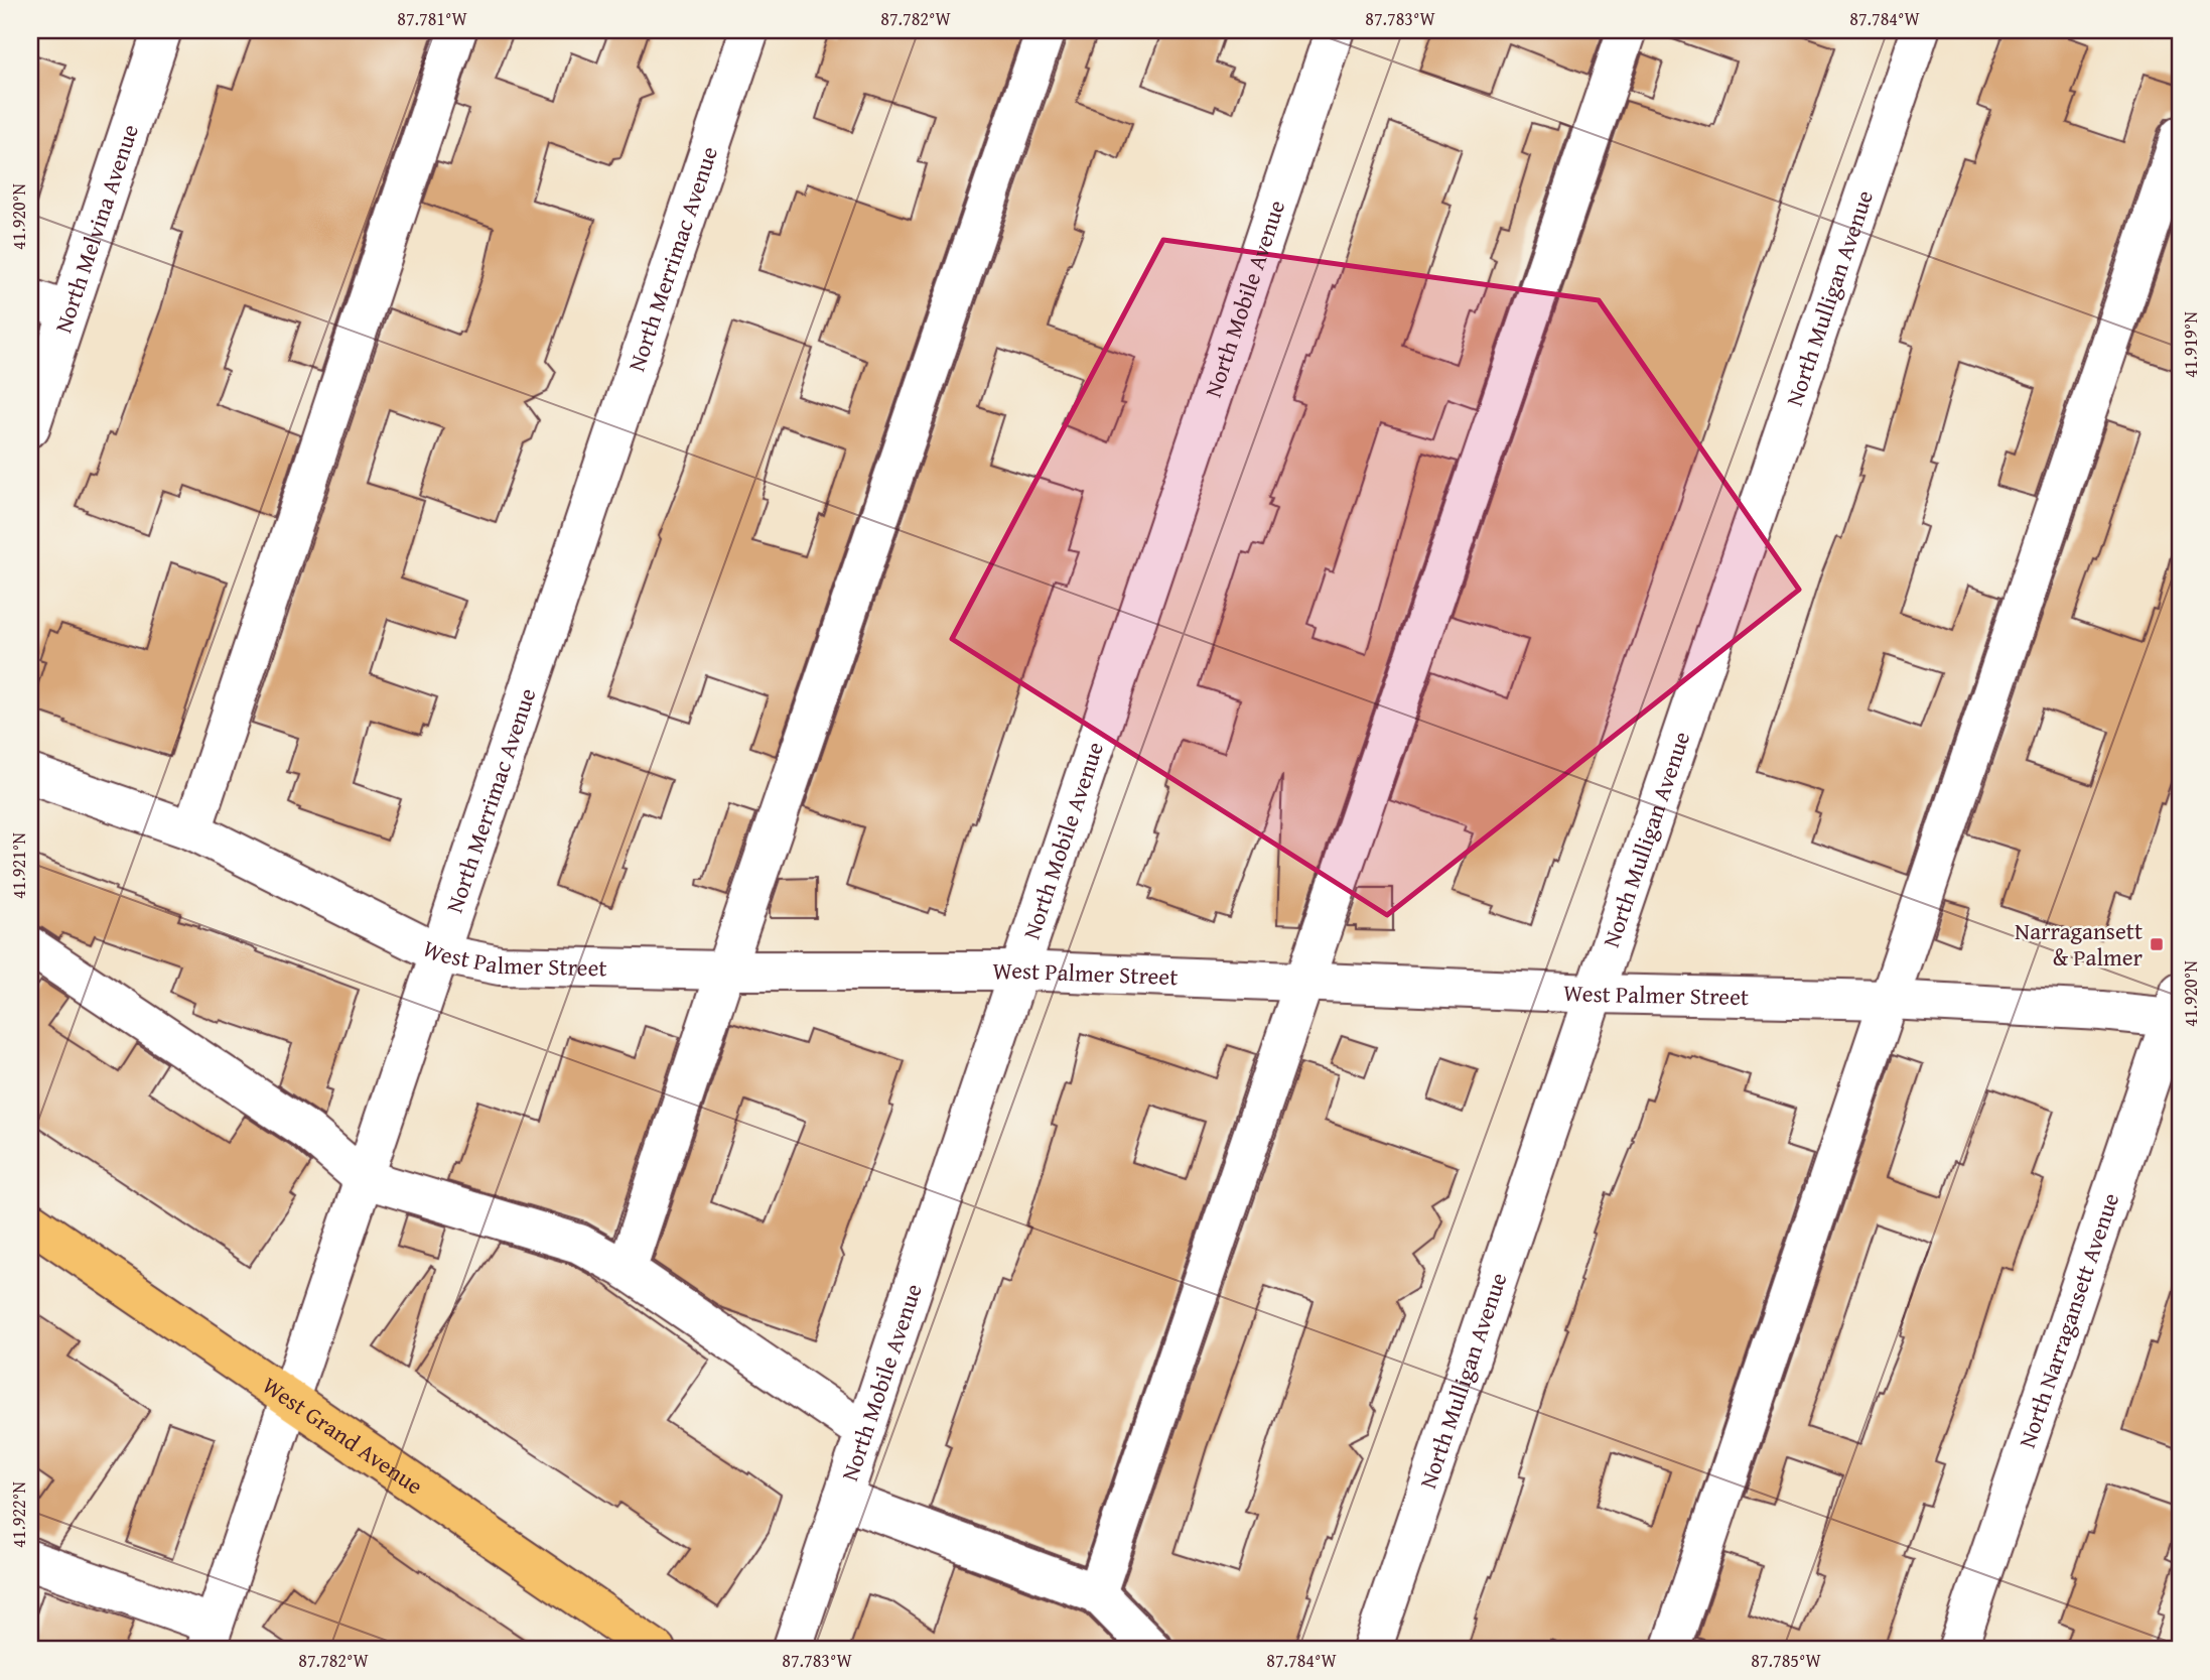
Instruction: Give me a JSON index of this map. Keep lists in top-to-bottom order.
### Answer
{
  "streets": {
    "main road": ["West Grand Avenue"],
    "street": [
      "North Melvina Avenue",
      "North Merrimac Avenue",
      "North Mobile Avenue",
      "North Mulligan Avenue",
      "West Palmer Street",
      "North Narragansett Avenue"
    ]
  },
  "crossings": [
    ["North Merrimac Avenue", "West Palmer Street"],
    ["North Merrimac Avenue", "West Grand Avenue"],
    ["North Mobile Avenue", "West Palmer Street"],
    ["North Mulligan Avenue", "West Palmer Street"],
    ["West Palmer Street", "North Narragansett Avenue"]
  ],
  "places": {
    "transit": ["Narragansett & Palmer"]
  },
  "coordinates": [
    "87.781°W",
    "87.782°W",
    "87.783°W",
    "87.784°W",
    "41.920°N",
    "41.919°N",
    "41.921°N",
    "41.922°N",
    "87.785°W"
  ]
}
